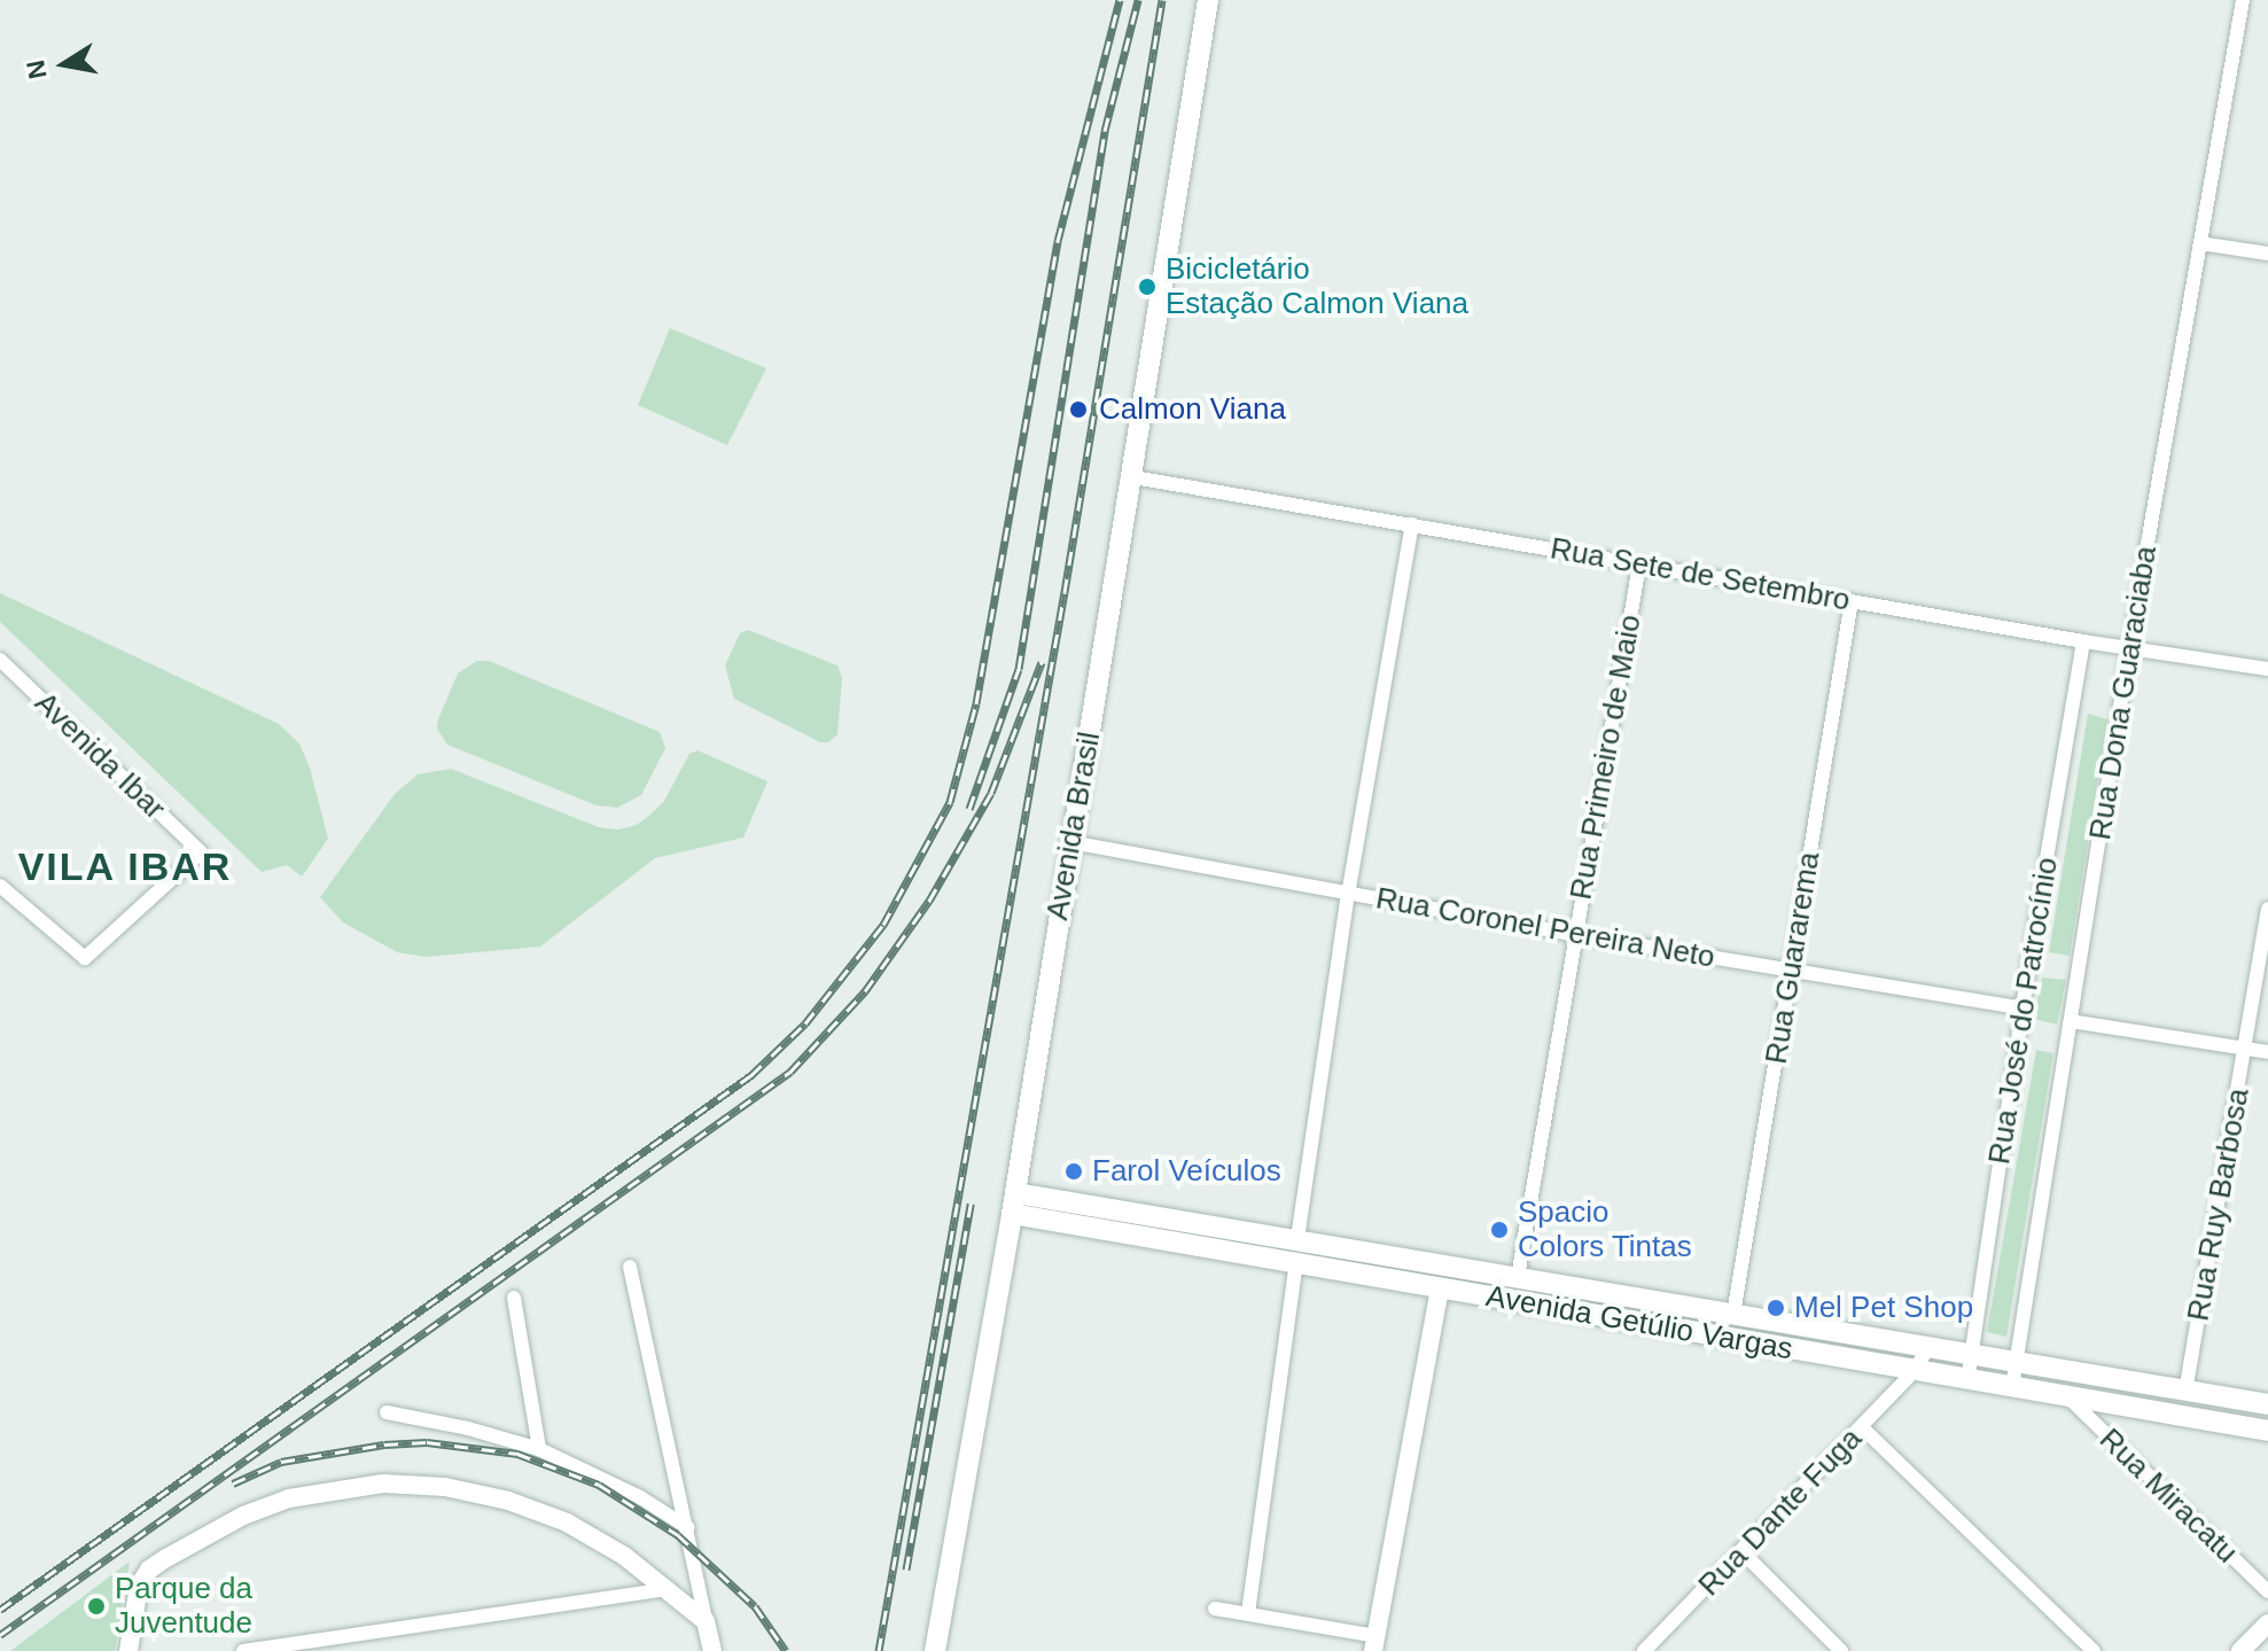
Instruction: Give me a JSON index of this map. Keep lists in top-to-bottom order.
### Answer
{
  "streets": {
    "main road": ["Avenida Brasil", "Avenida Getúlio Vargas"],
    "street": [
      "Rua Sete de Setembro",
      "Rua Dona Guaraciaba",
      "Avenida Ibar",
      "Rua Primeiro de Maio",
      "Rua Coronel Pereira Neto",
      "Rua Guararema",
      "Rua José do Patrocínio",
      "Rua Ruy Barbosa",
      "Rua Miracatu",
      "Rua Dante Fuga"
    ]
  },
  "crossings": [
    ["Rua Sete de Setembro", "Rua Dona Guaraciaba"],
    ["Rua Sete de Setembro", "Rua Primeiro de Maio"],
    ["Rua Sete de Setembro", "Avenida Brasil"],
    ["Rua Sete de Setembro", "Rua Guararema"],
    ["Rua Sete de Setembro", "Rua José do Patrocínio"],
    ["Rua Dona Guaraciaba", "Avenida Getúlio Vargas"],
    ["Rua Primeiro de Maio", "Rua Coronel Pereira Neto"],
    ["Rua Primeiro de Maio", "Avenida Getúlio Vargas"],
    ["Avenida Brasil", "Rua Coronel Pereira Neto"],
    ["Avenida Brasil", "Avenida Getúlio Vargas"],
    ["Rua Coronel Pereira Neto", "Rua Guararema"],
    ["Rua Coronel Pereira Neto", "Rua José do Patrocínio"],
    ["Rua Guararema", "Avenida Getúlio Vargas"],
    ["Rua José do Patrocínio", "Avenida Getúlio Vargas"],
    ["Rua Ruy Barbosa", "Avenida Getúlio Vargas"],
    ["Avenida Getúlio Vargas", "Rua Miracatu"],
    ["Avenida Getúlio Vargas", "Rua Dante Fuga"]
  ],
  "districts": ["VILA IBAR"],
  "places": [
    "Bicicletário Estação Calmon Viana",
    "Calmon Viana",
    "Farol Veículos",
    "Spacio Colors Tintas",
    "Mel Pet Shop",
    "Parque da Juventude"
  ],
  "north": "left"
}
